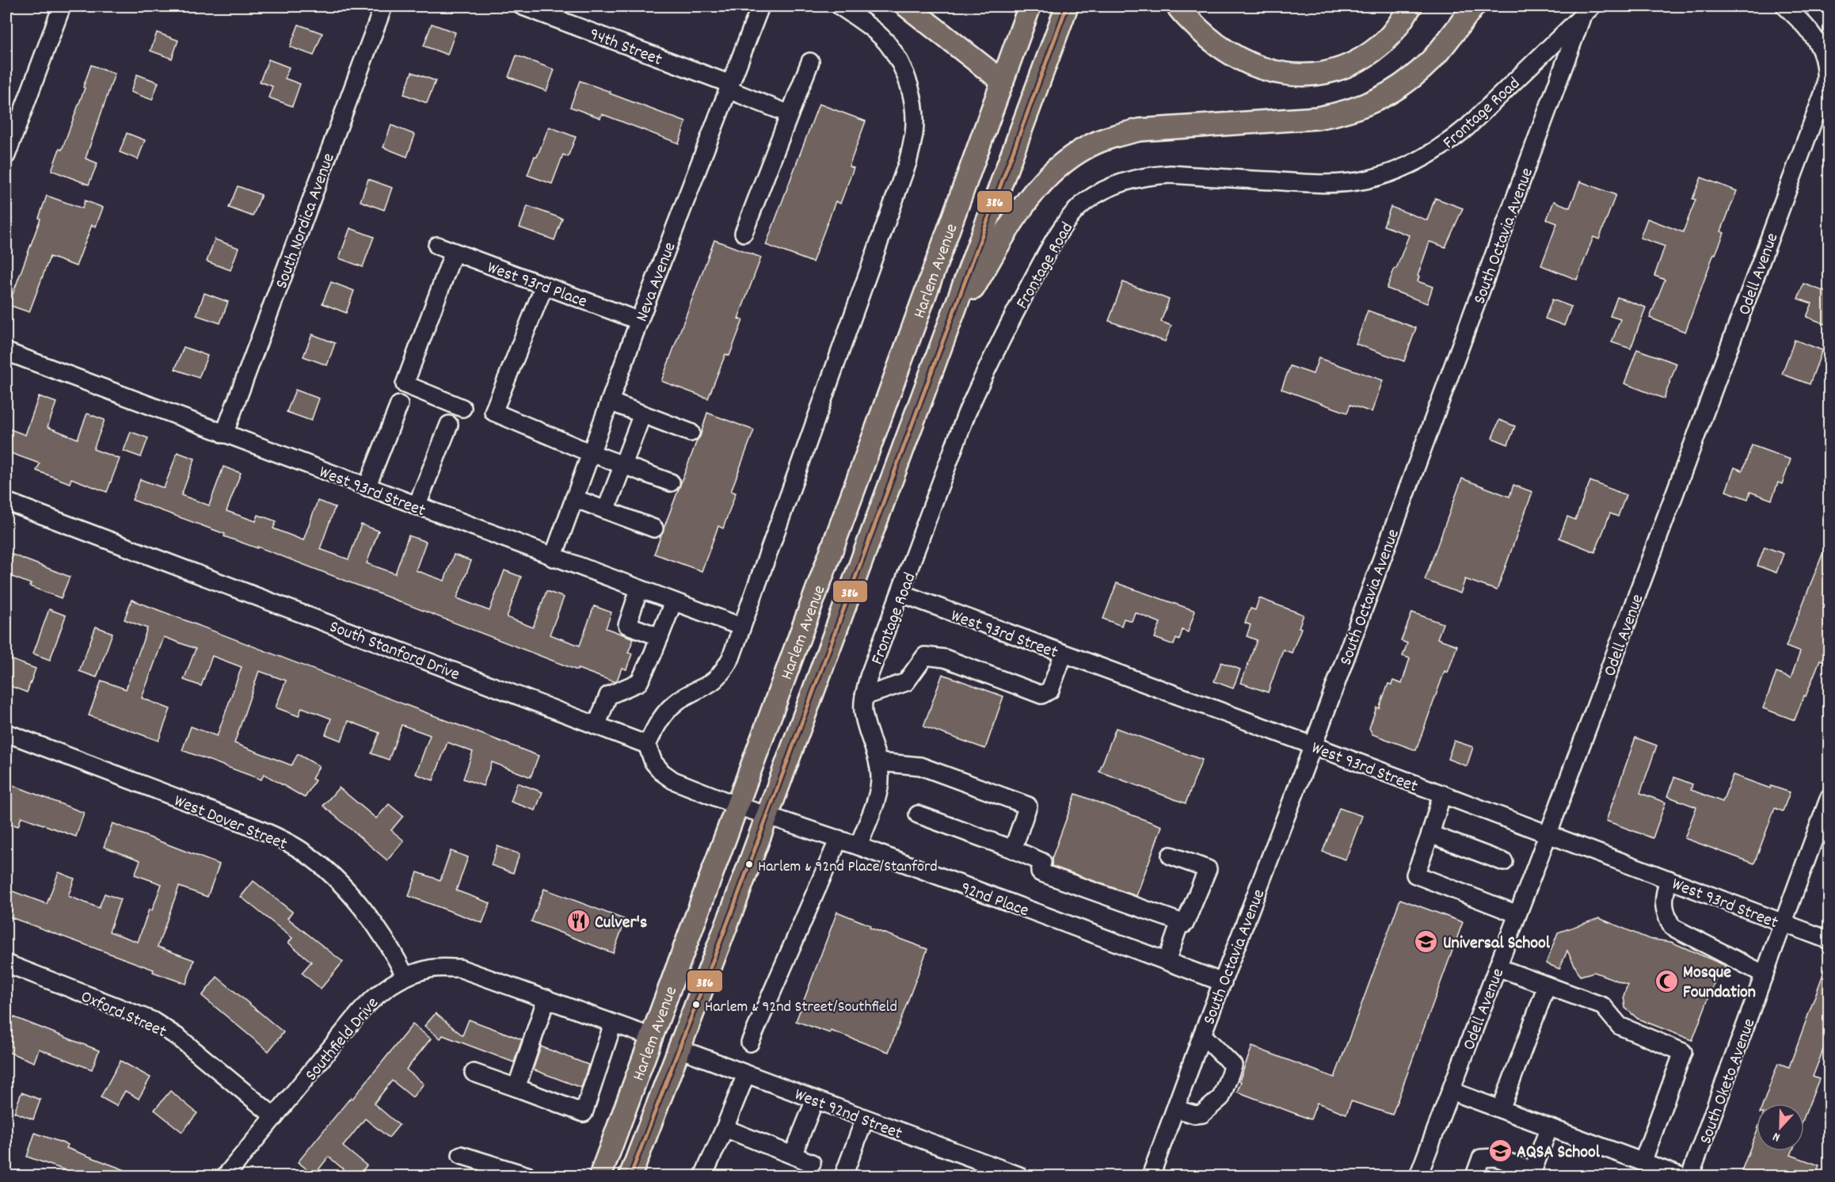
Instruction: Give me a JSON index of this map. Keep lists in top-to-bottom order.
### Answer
{
  "streets": {
    "main road": ["Harlem Avenue"],
    "street": [
      "94th Street",
      "Frontage Road",
      "South Nordica Avenue",
      "South Octavia Avenue",
      "Odell Avenue",
      "Neva Avenue",
      "West 93rd Place",
      "West 93rd Street",
      "South Stanford Drive",
      "West Dover Street",
      "92nd Place",
      "Oxford Street",
      "Southfield Drive",
      "South Oketo Avenue",
      "West 92nd Street"
    ]
  },
  "crossings": [
    ["94th Street", "Neva Avenue"],
    ["Frontage Road", "South Octavia Avenue"],
    ["Frontage Road", "West 93rd Street"],
    ["Frontage Road", "92nd Place"],
    ["South Nordica Avenue", "West 93rd Street"],
    ["South Octavia Avenue", "West 93rd Street"],
    ["South Octavia Avenue", "92nd Place"],
    ["Harlem Avenue", "92nd Place"],
    ["Harlem Avenue", "Southfield Drive"],
    ["Harlem Avenue", "West 92nd Street"],
    ["Odell Avenue", "West 93rd Street"],
    ["Neva Avenue", "West 93rd Place"],
    ["Neva Avenue", "West 93rd Street"],
    ["West 93rd Street", "South Oketo Avenue"],
    ["West Dover Street", "Southfield Drive"],
    ["Oxford Street", "Southfield Drive"]
  ],
  "places": {
    "other": ["Harlem & 92nd Place/Stanford", "Harlem & 92nd Street/Southfield"],
    "restaurant": ["Culver's"],
    "school or university": ["Universal School", "AQSA School"],
    "mosque": ["Mosque Foundation"]
  },
  "lines": ["transit line 386"],
  "north": "bottom"
}
